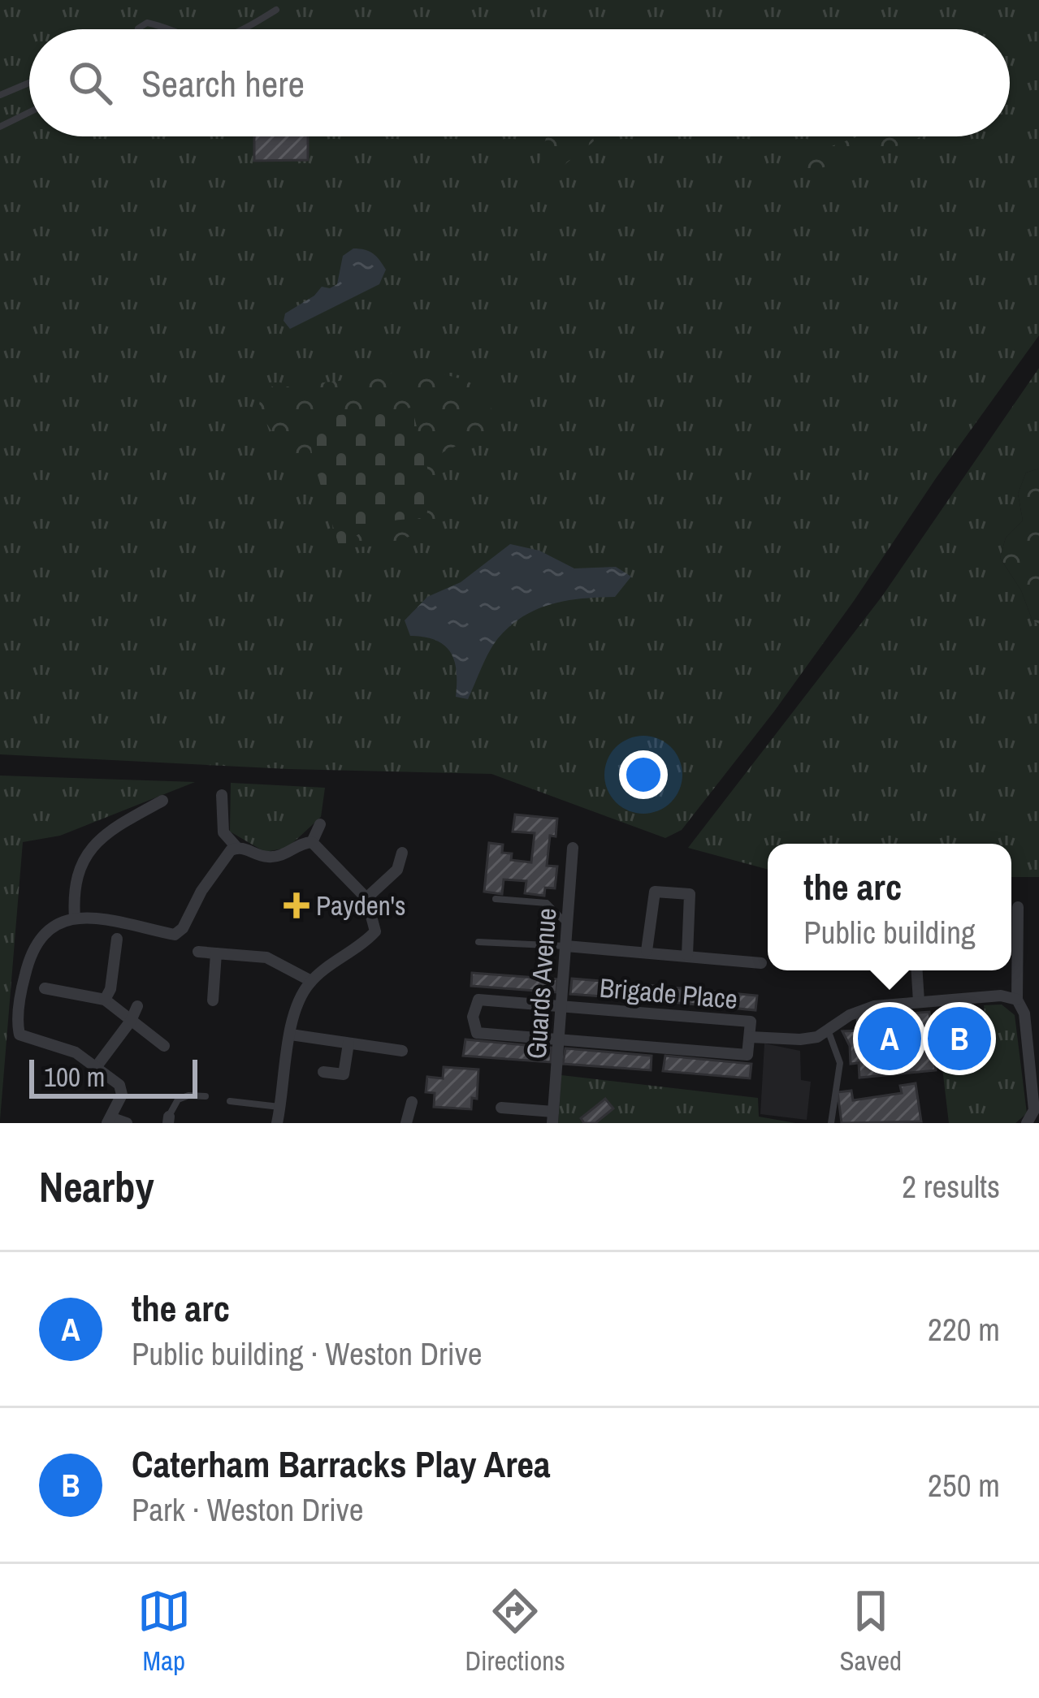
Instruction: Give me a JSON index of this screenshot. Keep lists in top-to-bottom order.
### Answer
{
  "streets": {
    "street": ["Guards Avenue", "Brigade Place"]
  },
  "crossings": [
    ["Guards Avenue", "Brigade Place"]
  ],
  "places": {
    "health": ["Payden's"]
  },
  "scale_bar": "100 m",
  "page": {
    "search": "Search here",
    "popup": ["the arc", "Public building"],
    "pins": ["A", "B"],
    "scale": "100 m",
    "heading": ["Nearby", "2 results"],
    "list": [
      {
        "mark": "A",
        "name": "the arc",
        "note": "Public building · Weston Drive",
        "value": "220 m"
      },
      {
        "mark": "B",
        "name": "Caterham Barracks Play Area",
        "note": "Park · Weston Drive",
        "value": "250 m"
      }
    ],
    "nav": ["Map", "Directions", "Saved"]
  }
}
